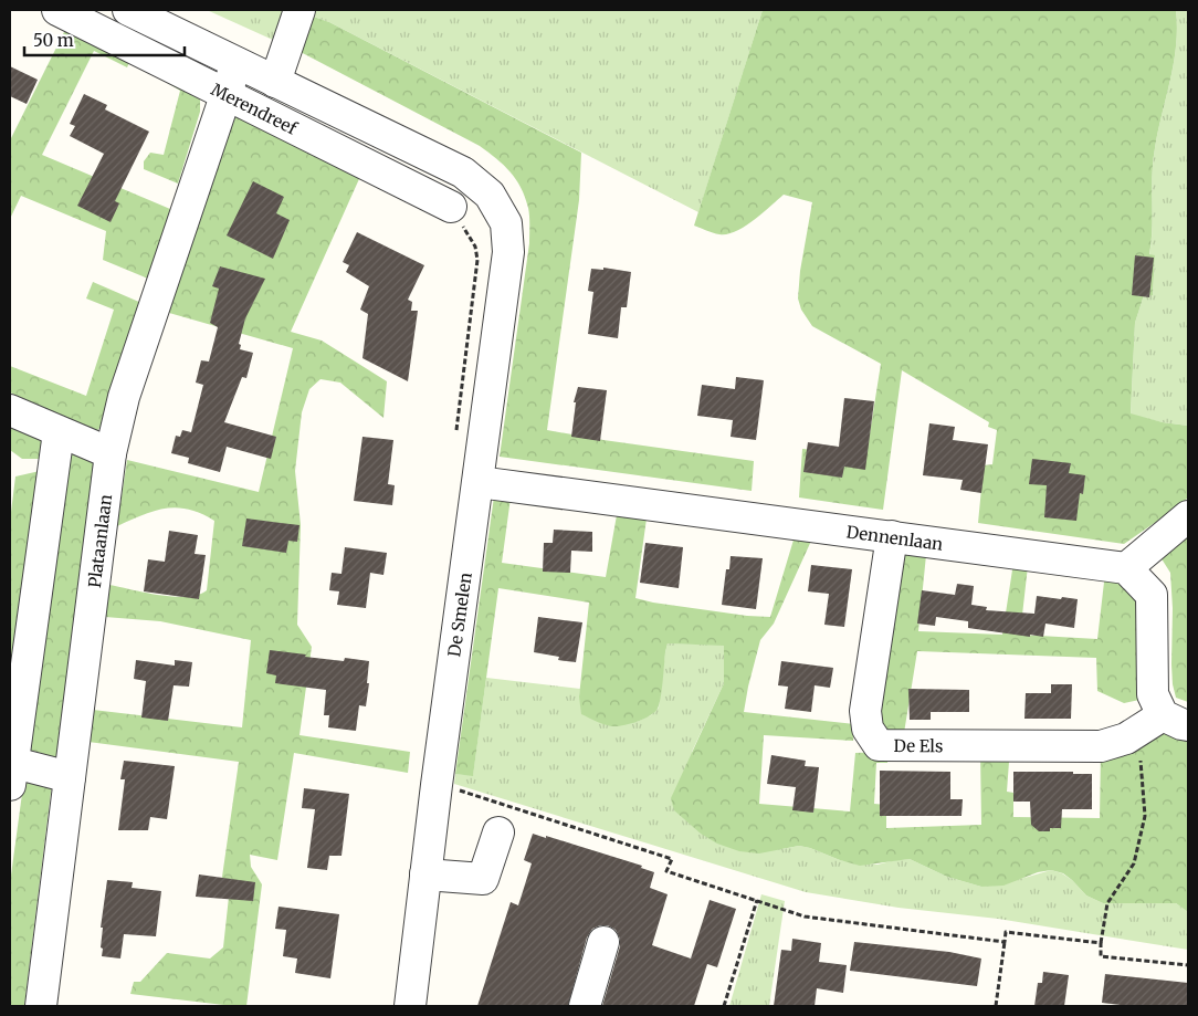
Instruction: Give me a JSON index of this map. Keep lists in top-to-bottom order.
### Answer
{
  "streets": {
    "street": [
      "Merendreef",
      "Dennenlaan",
      "Plataanlaan",
      "De Smelen",
      "De Els"
    ]
  },
  "crossings": [
    ["Merendreef", "Plataanlaan"],
    ["Merendreef", "De Smelen"],
    ["Dennenlaan", "De Smelen"],
    ["Dennenlaan", "De Els"]
  ],
  "scale_bar": "50 m"
}
